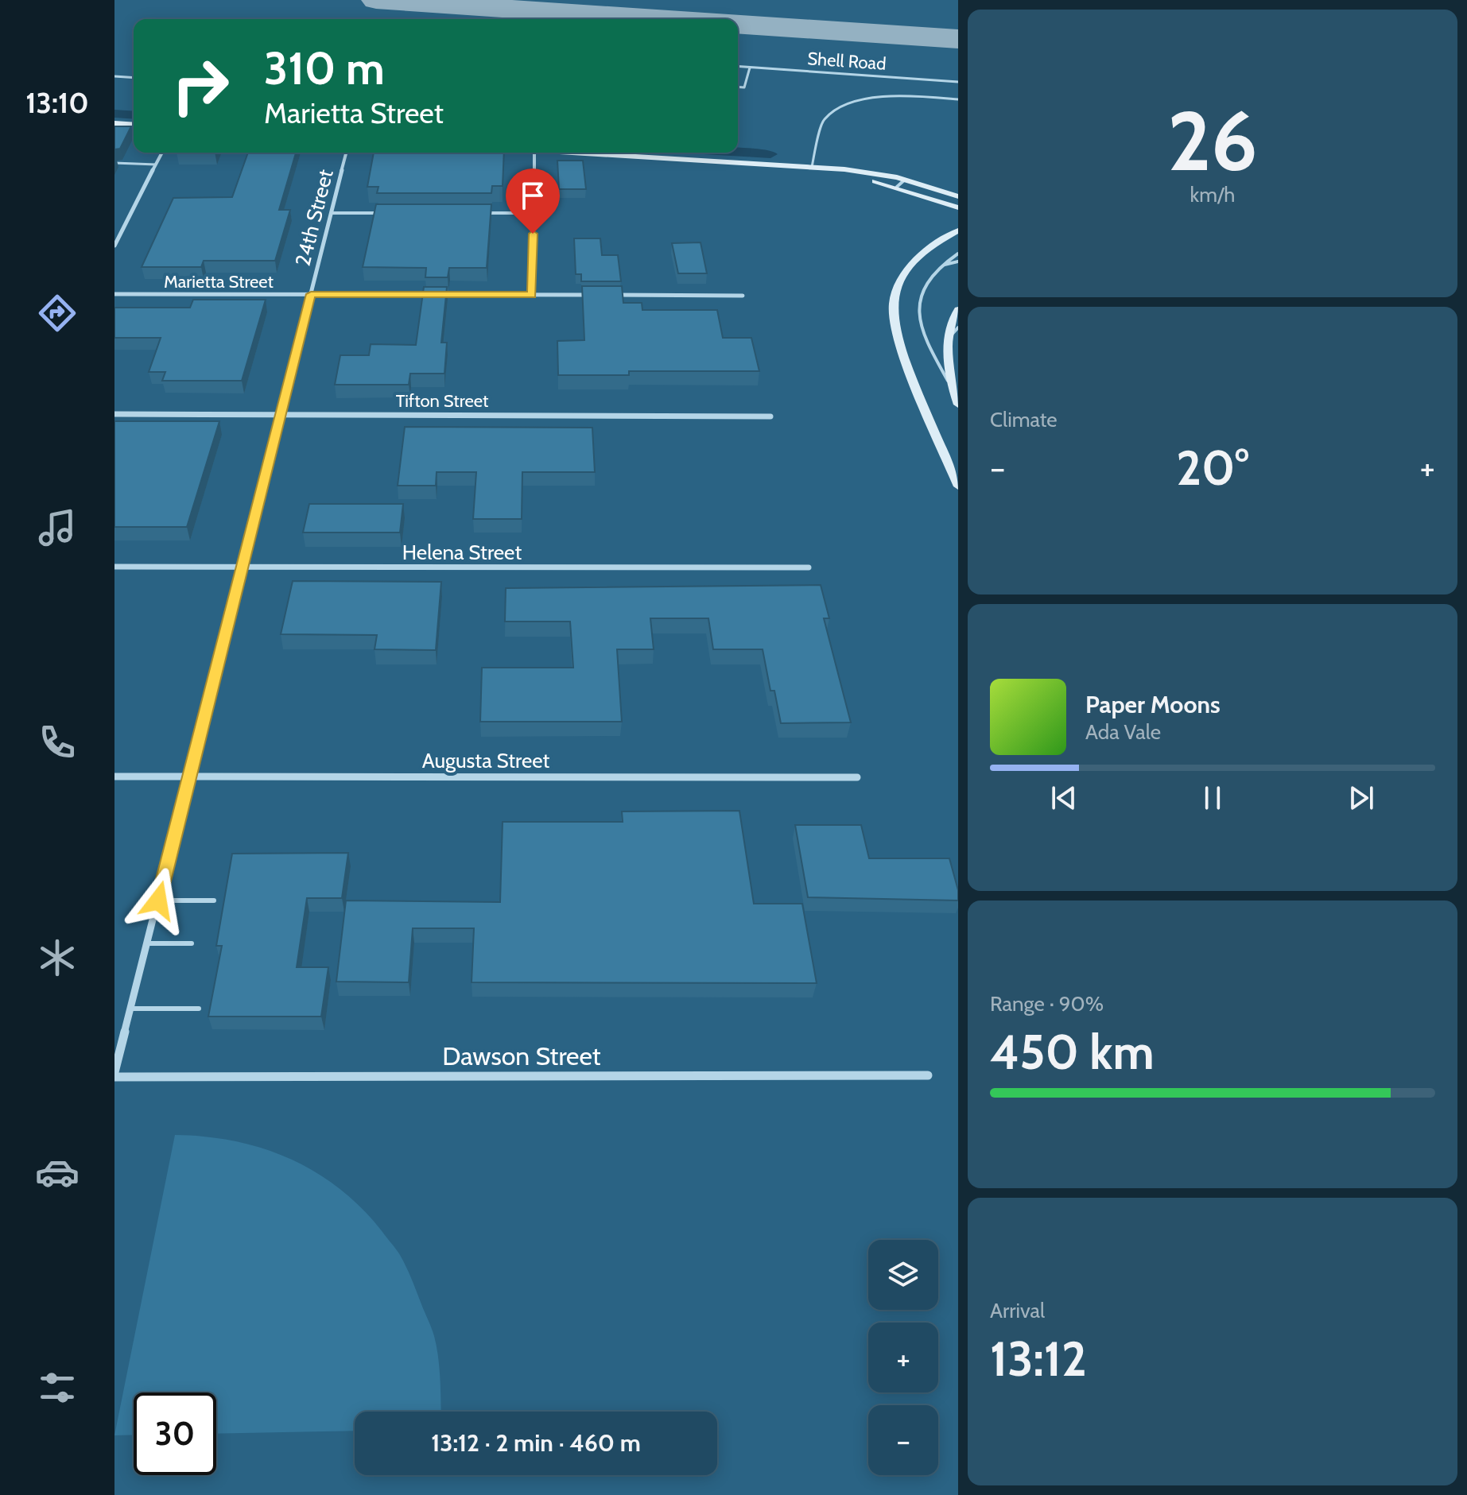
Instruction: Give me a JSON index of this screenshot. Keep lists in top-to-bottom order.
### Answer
{
  "streets": {
    "street": [
      "24th Street",
      "Marietta Street",
      "Tifton Street",
      "Helena Street",
      "Augusta Street",
      "Dawson Street"
    ],
    "lane": ["Shell Road"]
  },
  "crossings": [
    ["24th Street", "Marietta Street"],
    ["24th Street", "Tifton Street"],
    ["24th Street", "Helena Street"],
    ["24th Street", "Augusta Street"],
    ["24th Street", "Dawson Street"]
  ],
  "page": {
    "tabs": "13:10",
    "tile": [
      ["26", "km/h"],
      "Climate",
      ["Range · 90%", "450 km"],
      ["Arrival", "13:12"]
    ],
    "turn": ["310 m", "Marietta Street"],
    "heat": ["−", "20°", "+"],
    "song": ["Paper Moons", "Ada Vale"],
    "map_buttons": ["+", "−"],
    "limit": "30",
    "trip": "13:12 · 2 min · 460 m"
  }
}
